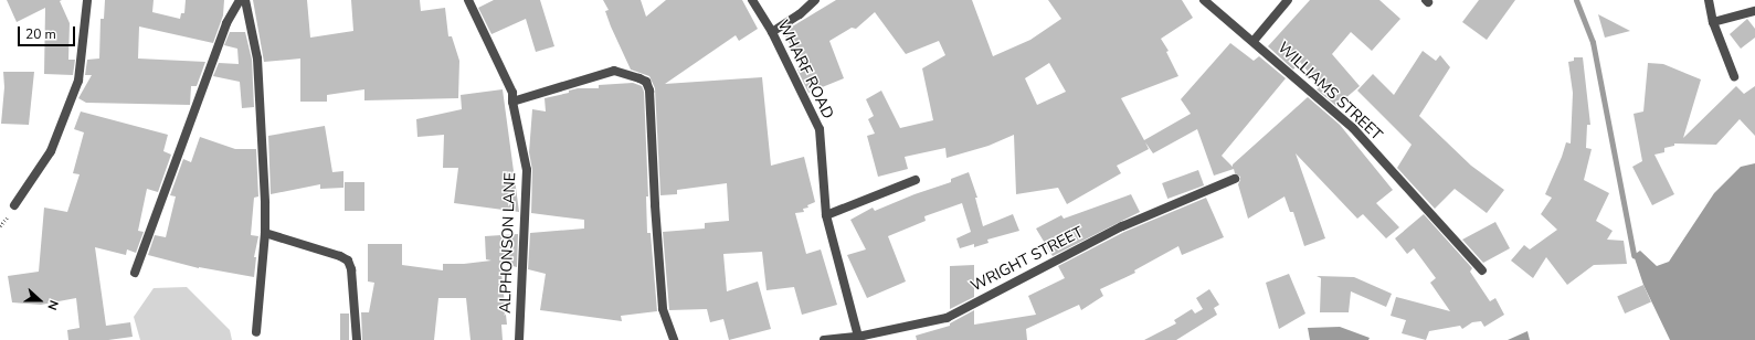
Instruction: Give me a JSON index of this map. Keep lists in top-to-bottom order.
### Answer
{
  "streets": {
    "street": [
      "WHARF ROAD",
      "WILLIAMS STREET",
      "ALPHONSON LANE",
      "WRIGHT STREET"
    ]
  },
  "crossings": [
    ["WHARF ROAD", "WRIGHT STREET"]
  ],
  "scale_bar": "20 m",
  "north": "right"
}
